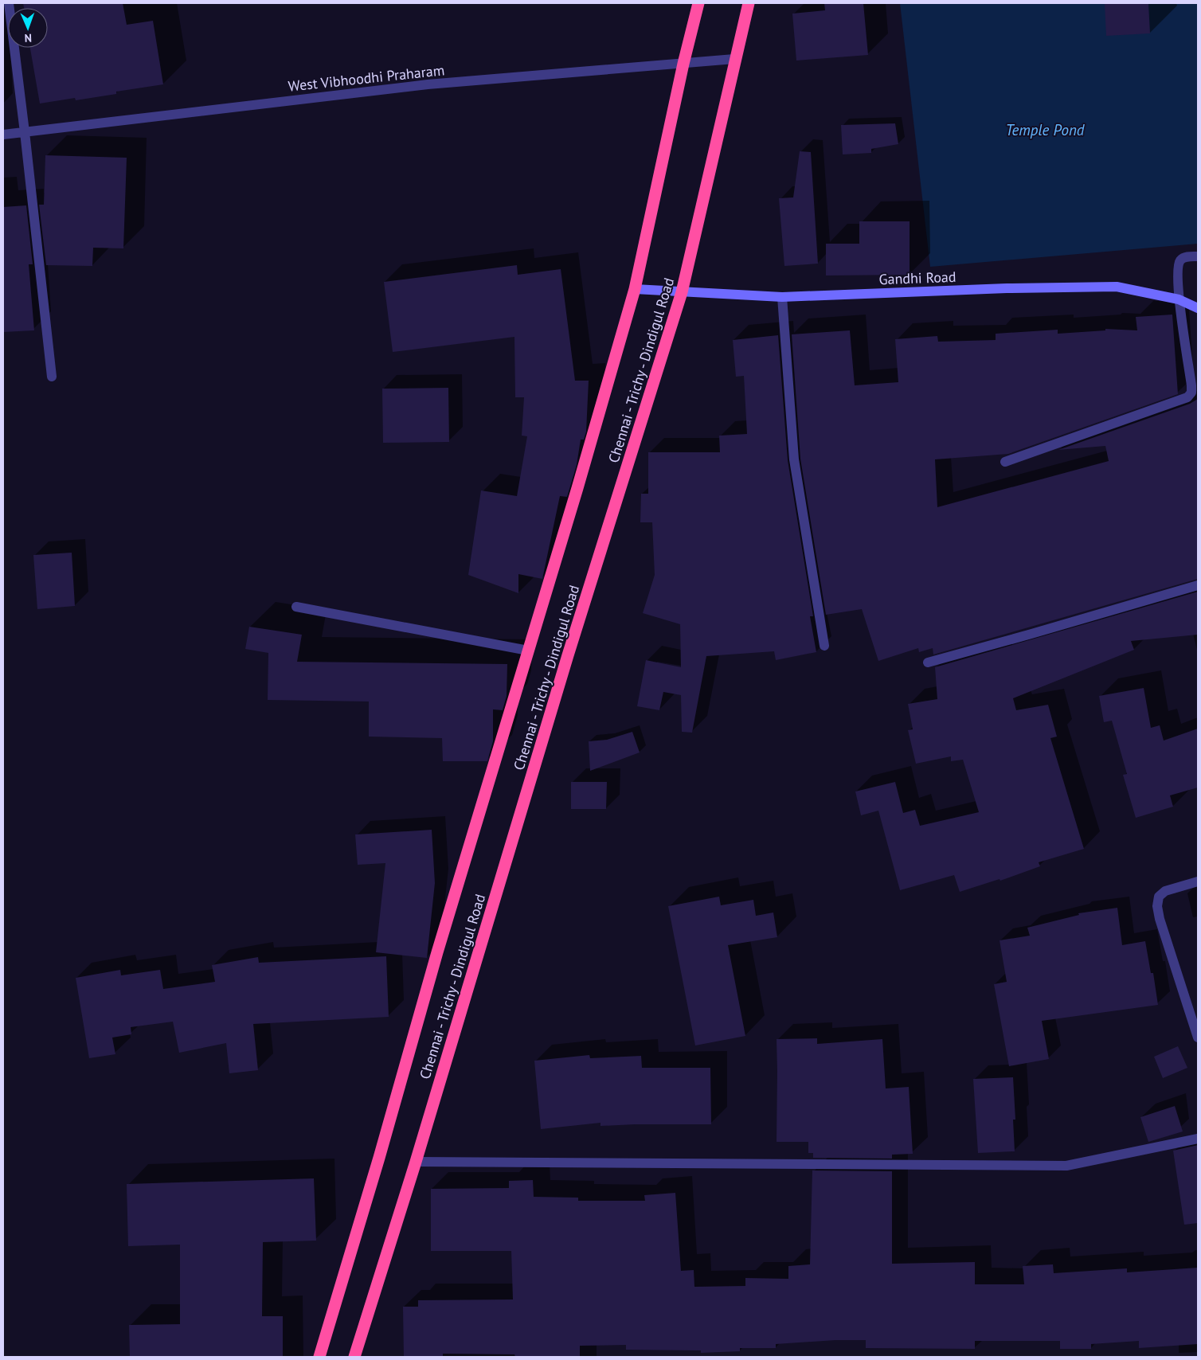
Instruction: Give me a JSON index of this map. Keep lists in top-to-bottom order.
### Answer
{
  "streets": {
    "highway": ["Chennai - Trichy - Dindigul Road"],
    "main road": ["Gandhi Road"],
    "street": ["West Vibhoodhi Praharam"]
  },
  "crossings": [
    ["West Vibhoodhi Praharam", "Chennai - Trichy - Dindigul Road"],
    ["Gandhi Road", "Chennai - Trichy - Dindigul Road"]
  ],
  "water": ["Temple Pond"],
  "north": "bottom"
}
